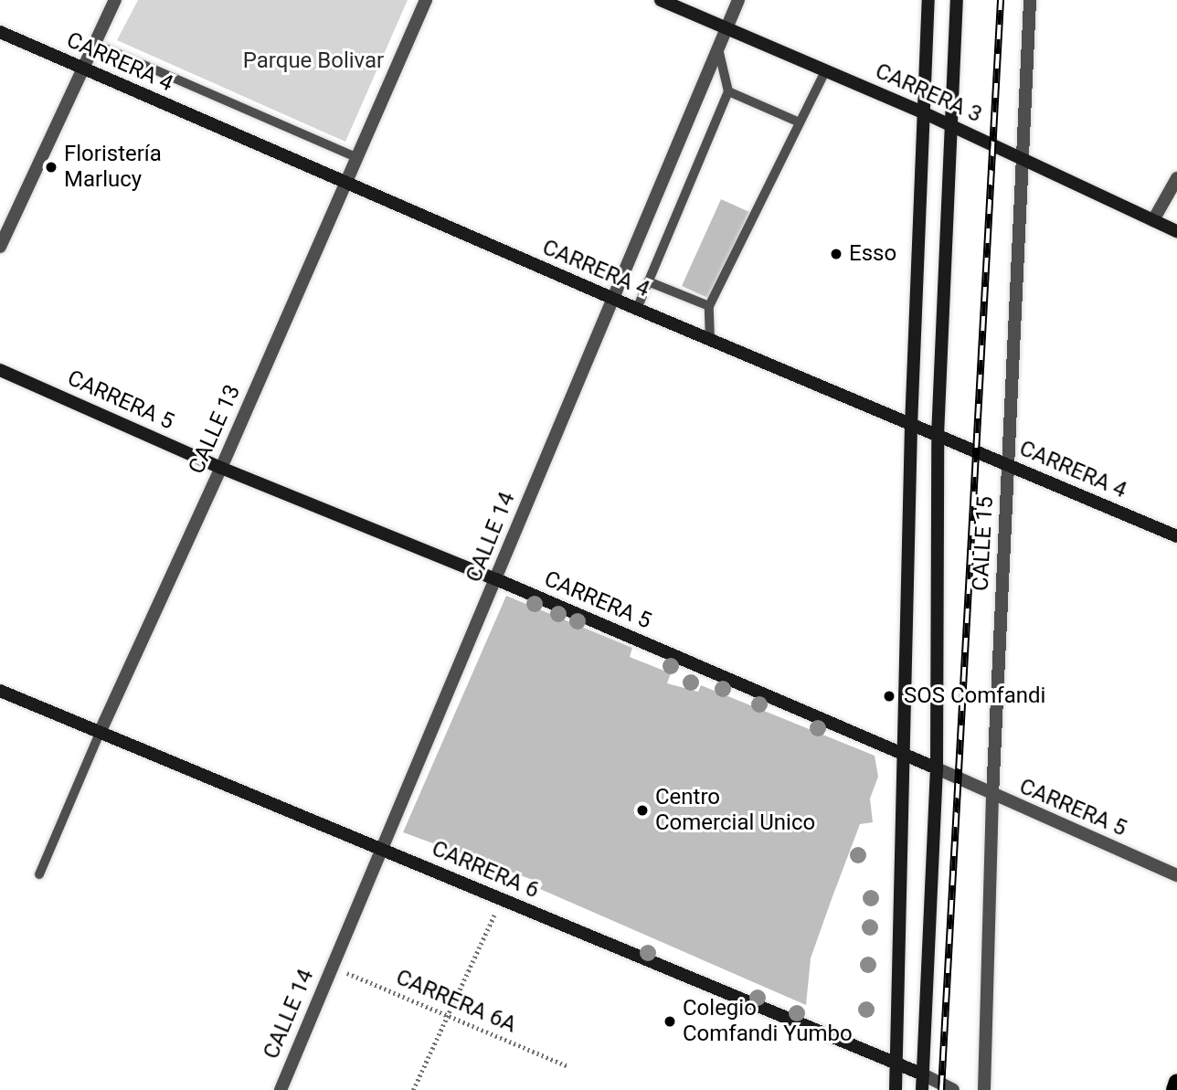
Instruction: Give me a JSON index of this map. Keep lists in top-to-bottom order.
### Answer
{
  "streets": {
    "main road": [
      "CARRERA 4",
      "CARRERA 3",
      "CARRERA 5",
      "CALLE 15",
      "CARRERA 6"
    ],
    "street": ["CALLE 13", "CALLE 14"],
    "path": ["CARRERA 6A"]
  },
  "crossings": [
    ["CARRERA 4", "CALLE 13"],
    ["CARRERA 4", "CALLE 14"],
    ["CARRERA 4", "CALLE 15"],
    ["CARRERA 3", "CALLE 14"],
    ["CARRERA 3", "CALLE 15"],
    ["CARRERA 5", "CALLE 13"],
    ["CARRERA 5", "CALLE 14"],
    ["CARRERA 5", "CALLE 15"],
    ["CALLE 13", "CARRERA 6"],
    ["CALLE 14", "CARRERA 6"],
    ["CALLE 14", "CARRERA 6A"],
    ["CALLE 15", "CARRERA 6"]
  ],
  "parks": ["Parque Bolivar"],
  "places": [
    "Floristería Marlucy",
    "Esso",
    "SOS Comfandi",
    "Centro Comercial Unico",
    "Colegio Comfandi Yumbo"
  ]
}
